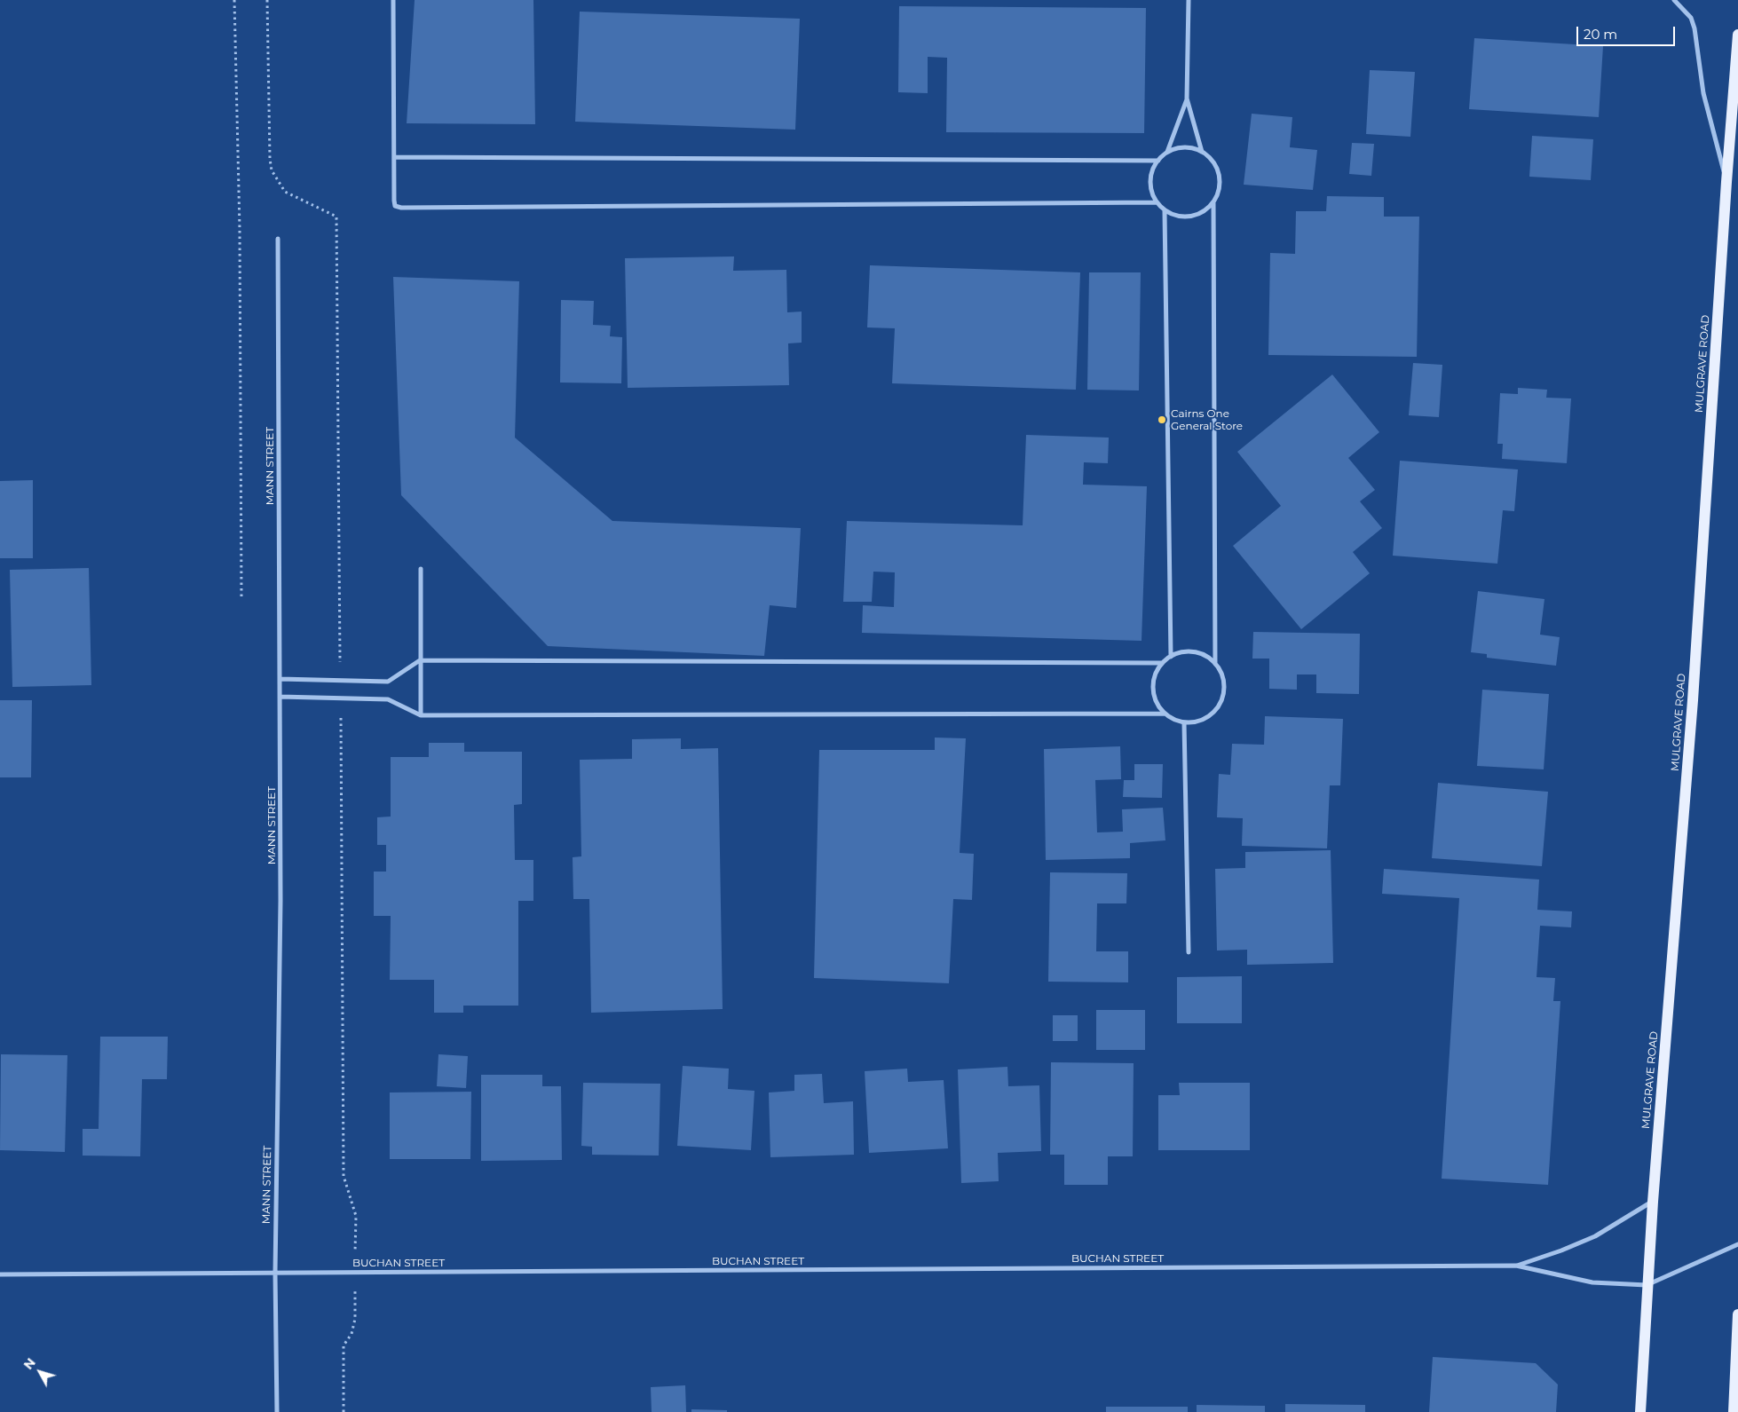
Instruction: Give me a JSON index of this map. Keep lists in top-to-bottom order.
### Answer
{
  "streets": {
    "main road": ["MULGRAVE ROAD"],
    "street": ["MANN STREET", "BUCHAN STREET"]
  },
  "crossings": [
    ["MULGRAVE ROAD", "BUCHAN STREET"],
    ["MANN STREET", "BUCHAN STREET"]
  ],
  "places": ["Cairns One General Store"],
  "scale_bar": "20 m",
  "north": "top left"
}
